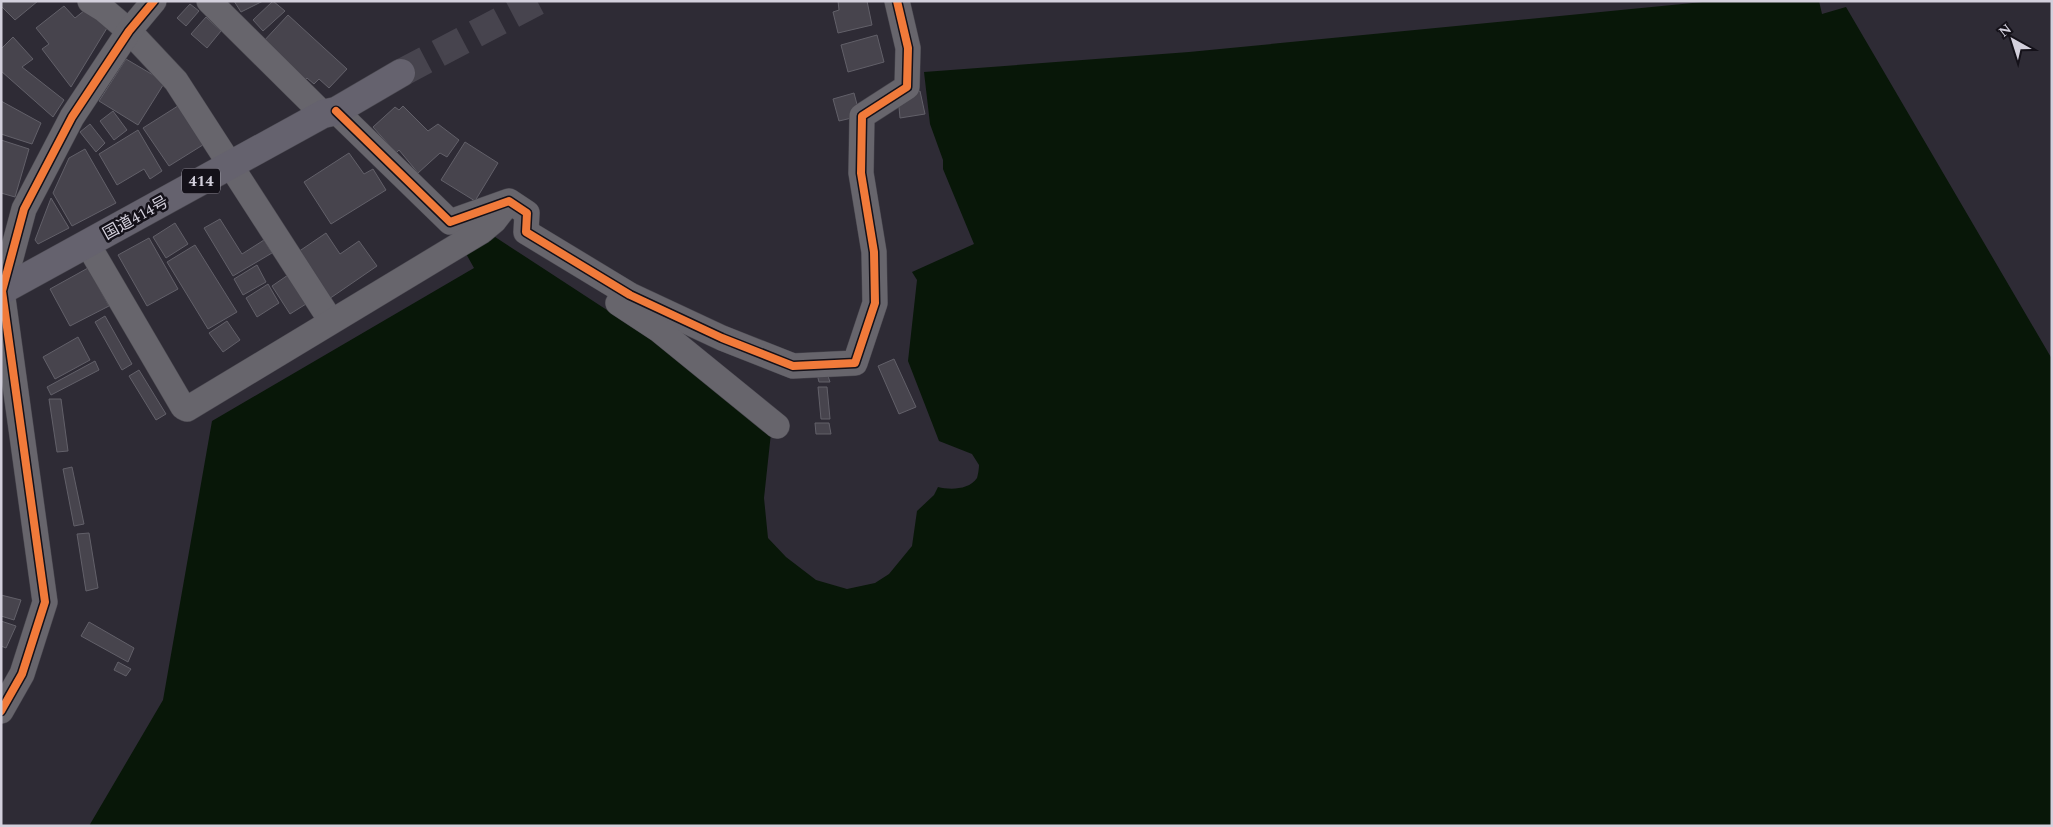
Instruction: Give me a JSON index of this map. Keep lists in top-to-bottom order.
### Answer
{
  "streets": {
    "highway": ["414", "国道414号"]
  },
  "north": "top left"
}
